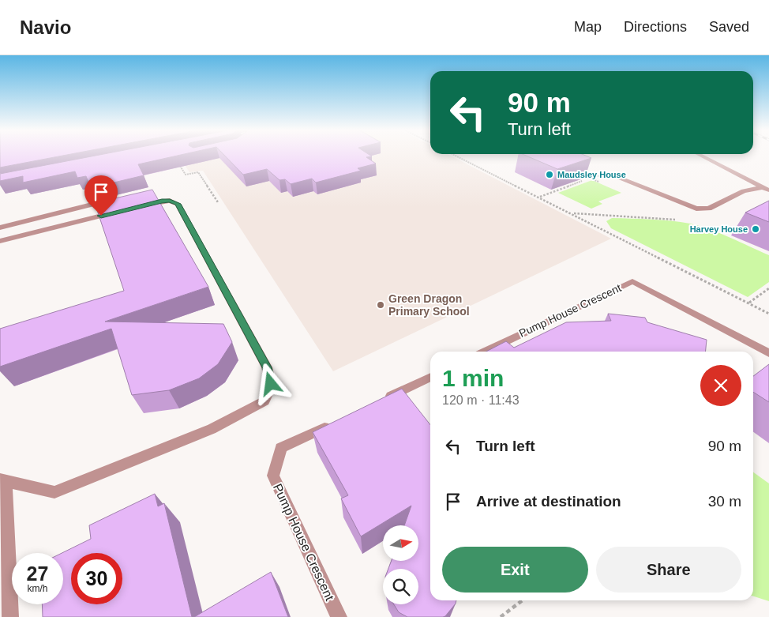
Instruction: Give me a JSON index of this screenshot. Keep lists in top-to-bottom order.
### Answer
{
  "streets": {
    "street": ["Pump House Crescent"]
  },
  "places": ["Maudsley House", "Harvey House", "Green Dragon Primary School"],
  "north": "right",
  "page": {
    "header": "Navio",
    "nav": ["Map", "Directions", "Saved"],
    "turn": ["90 m", "Turn left"],
    "heading": ["1 min", "120 m · 11:43"],
    "list": [
      {
        "name": "Turn left",
        "value": "90 m"
      },
      {
        "name": "Arrive at destination",
        "value": "30 m"
      }
    ],
    "buttons": ["Exit", "Share"],
    "speed": "27 km/h",
    "limit": "30"
  }
}
